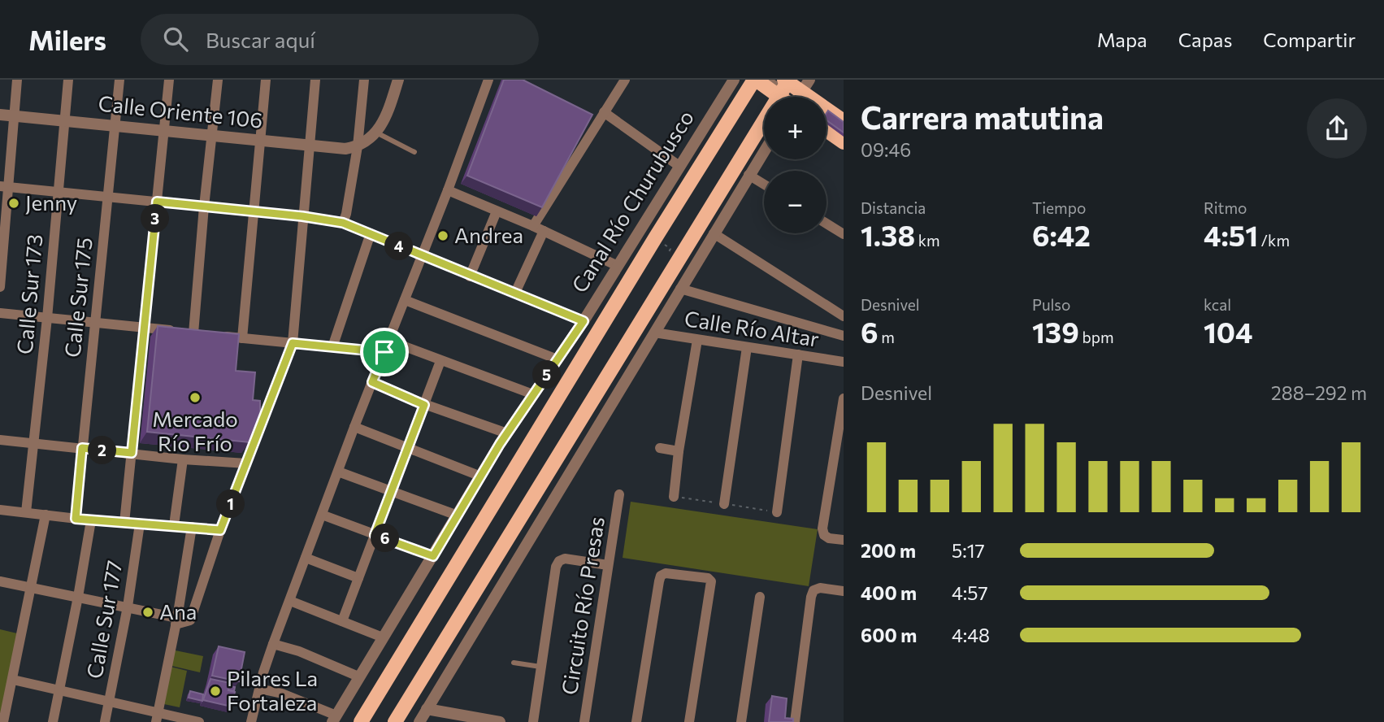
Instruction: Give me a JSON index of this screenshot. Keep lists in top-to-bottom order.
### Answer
{
  "streets": {
    "main road": ["Canal Río Churubusco"],
    "street": [
      "Calle Oriente 106",
      "Calle Sur 173",
      "Calle Sur 175",
      "Calle Río Altar",
      "Circuito Río Presas",
      "Calle Sur 177"
    ]
  },
  "crossings": [
    ["Calle Oriente 106", "Calle Sur 173"],
    ["Calle Oriente 106", "Calle Sur 175"]
  ],
  "places": [
    "Jenny",
    "Andrea",
    "Mercado Río Frío",
    "Ana",
    "Pilares La Fortaleza"
  ],
  "page": {
    "header": "Milers",
    "search": "Buscar aquí",
    "nav": ["Mapa", "Capas", "Compartir"],
    "heading": ["Carrera matutina", "09:46"],
    "map_buttons": ["+", "−"],
    "stats": [
      ["Distancia", "1.38 km"],
      ["Tiempo", "6:42"],
      ["Ritmo", "4:51 /km"],
      ["Desnivel", "6 m"],
      ["Pulso", "139 bpm"],
      ["kcal", "104"]
    ],
    "pins": [
      "3",
      "4",
      "5",
      "2",
      "1",
      "6"
    ],
    "chart": ["Desnivel", "288–292 m"],
    "list": [
      {
        "name": "200 m",
        "note": "5:17"
      },
      {
        "name": "400 m",
        "note": "4:57"
      },
      {
        "name": "600 m",
        "note": "4:48"
      }
    ]
  }
}
